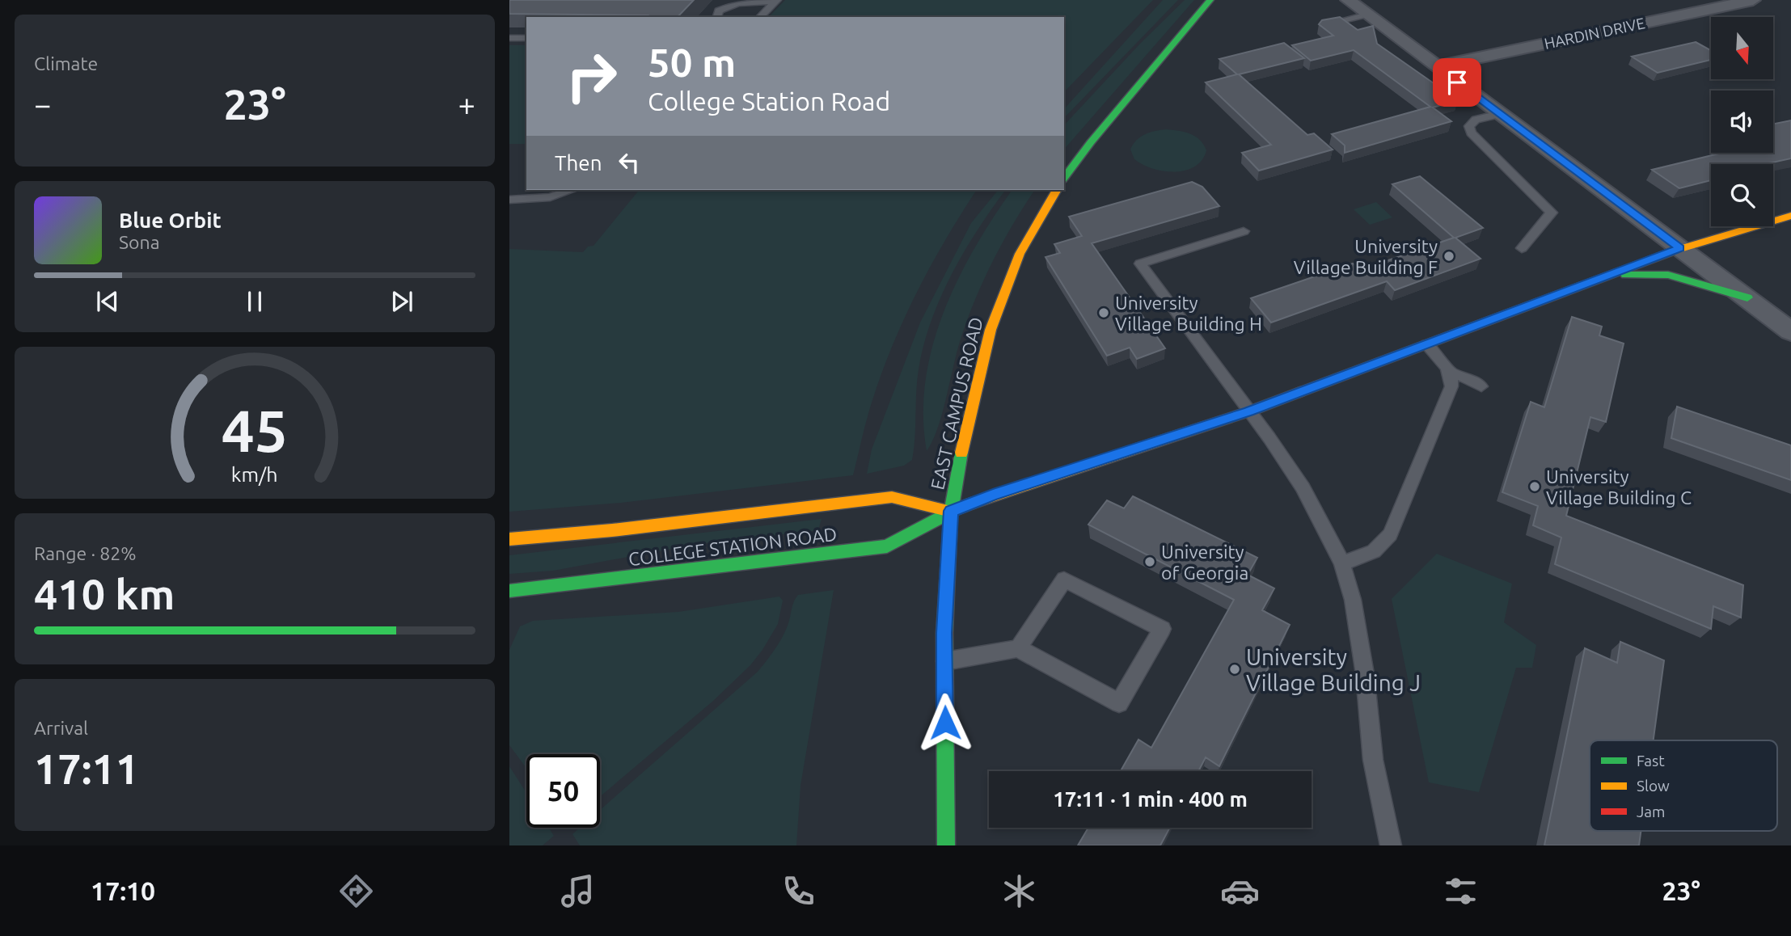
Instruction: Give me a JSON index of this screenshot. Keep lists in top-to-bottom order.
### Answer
{
  "streets": {
    "main road": ["EAST CAMPUS ROAD", "COLLEGE STATION ROAD"],
    "street": ["HARDIN DRIVE"]
  },
  "crossings": [
    ["EAST CAMPUS ROAD", "COLLEGE STATION ROAD"]
  ],
  "places": [
    "University Village Building F",
    "University Village Building H",
    "University Village Building C",
    "University of Georgia",
    "University Village Building J"
  ],
  "legend": ["Fast", "Slow", "Jam"],
  "north": "bottom",
  "page": {
    "tile": [
      "Climate",
      ["Range · 82%", "410 km"],
      ["Arrival", "17:11"]
    ],
    "turn": ["50 m", "College Station Road"],
    "heat": ["−", "23°", "+"],
    "then": "Then",
    "song": ["Blue Orbit", "Sona"],
    "limit": "50",
    "trip": "17:11 · 1 min · 400 m",
    "tabs": ["17:10", "23°"],
    "gauge": ["45", "km/h"]
  }
}
